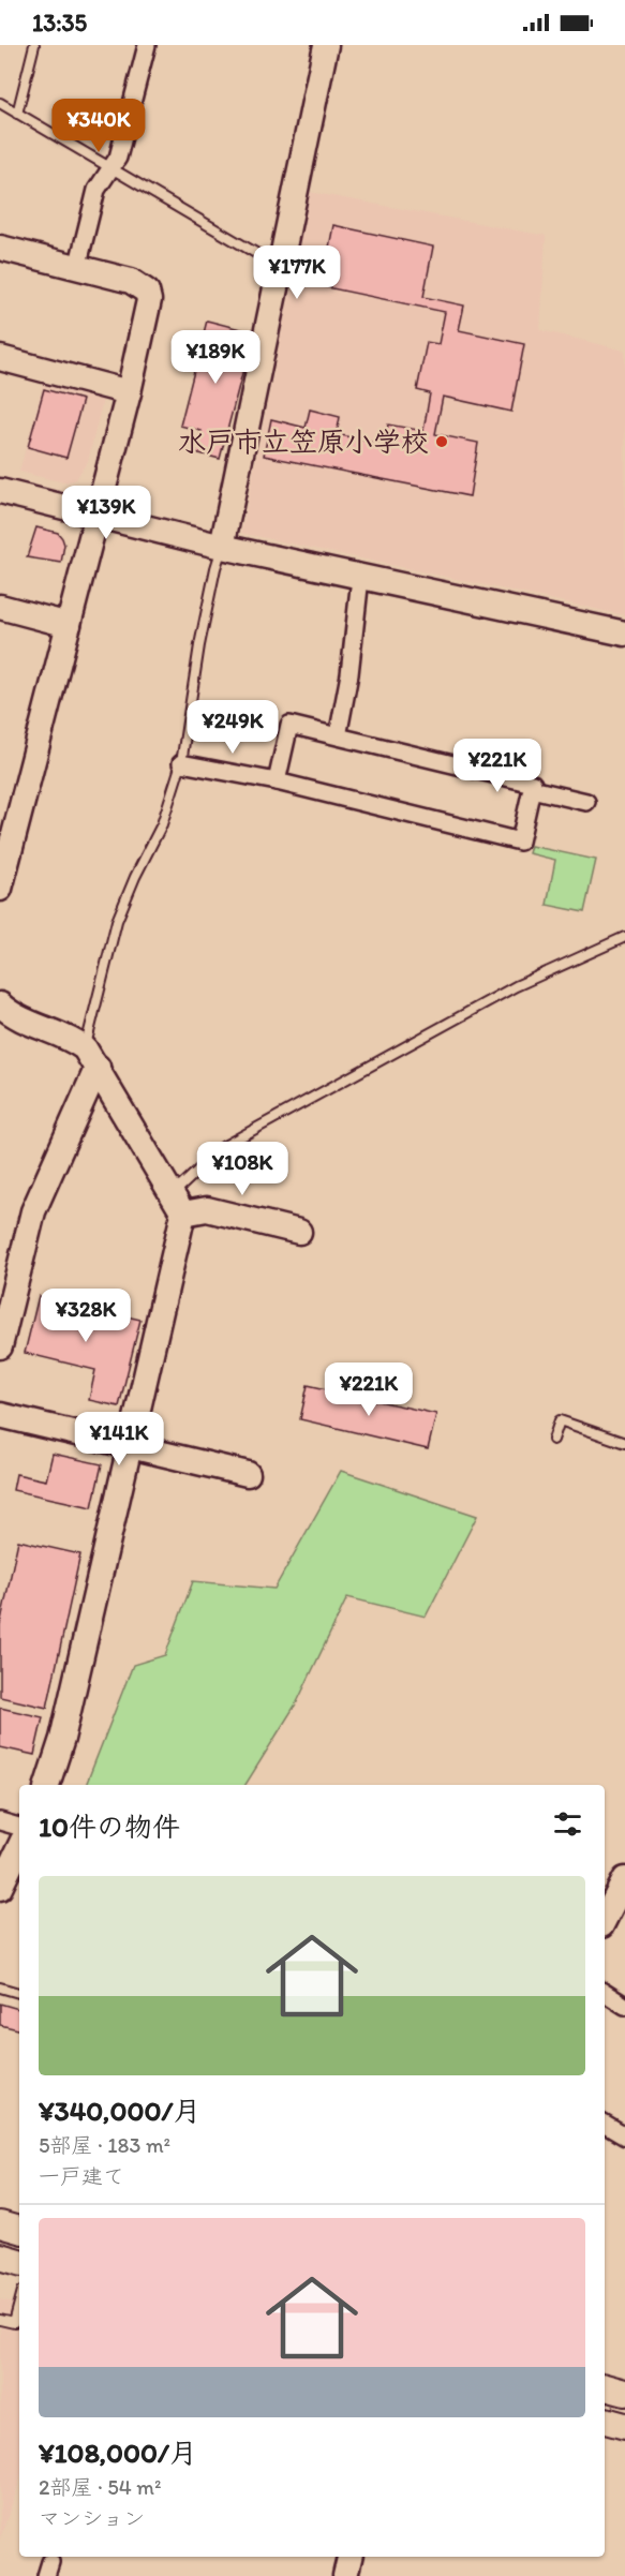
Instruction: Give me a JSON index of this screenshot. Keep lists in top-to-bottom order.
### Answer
{
  "places": ["水戸市立笠原小学校"],
  "page": {
    "status": "13:35",
    "price": [
      "¥340K",
      "¥177K",
      "¥189K",
      "¥139K",
      "¥249K",
      "¥221K",
      "¥108K",
      "¥328K",
      "¥221K",
      "¥141K"
    ],
    "heading": "10件の物件",
    "list": [
      {
        "name": "¥340,000/月",
        "note": "5部屋 · 183 m² · 一戸建て"
      },
      {
        "name": "¥108,000/月",
        "note": "2部屋 · 54 m² · マンション"
      }
    ]
  }
}
